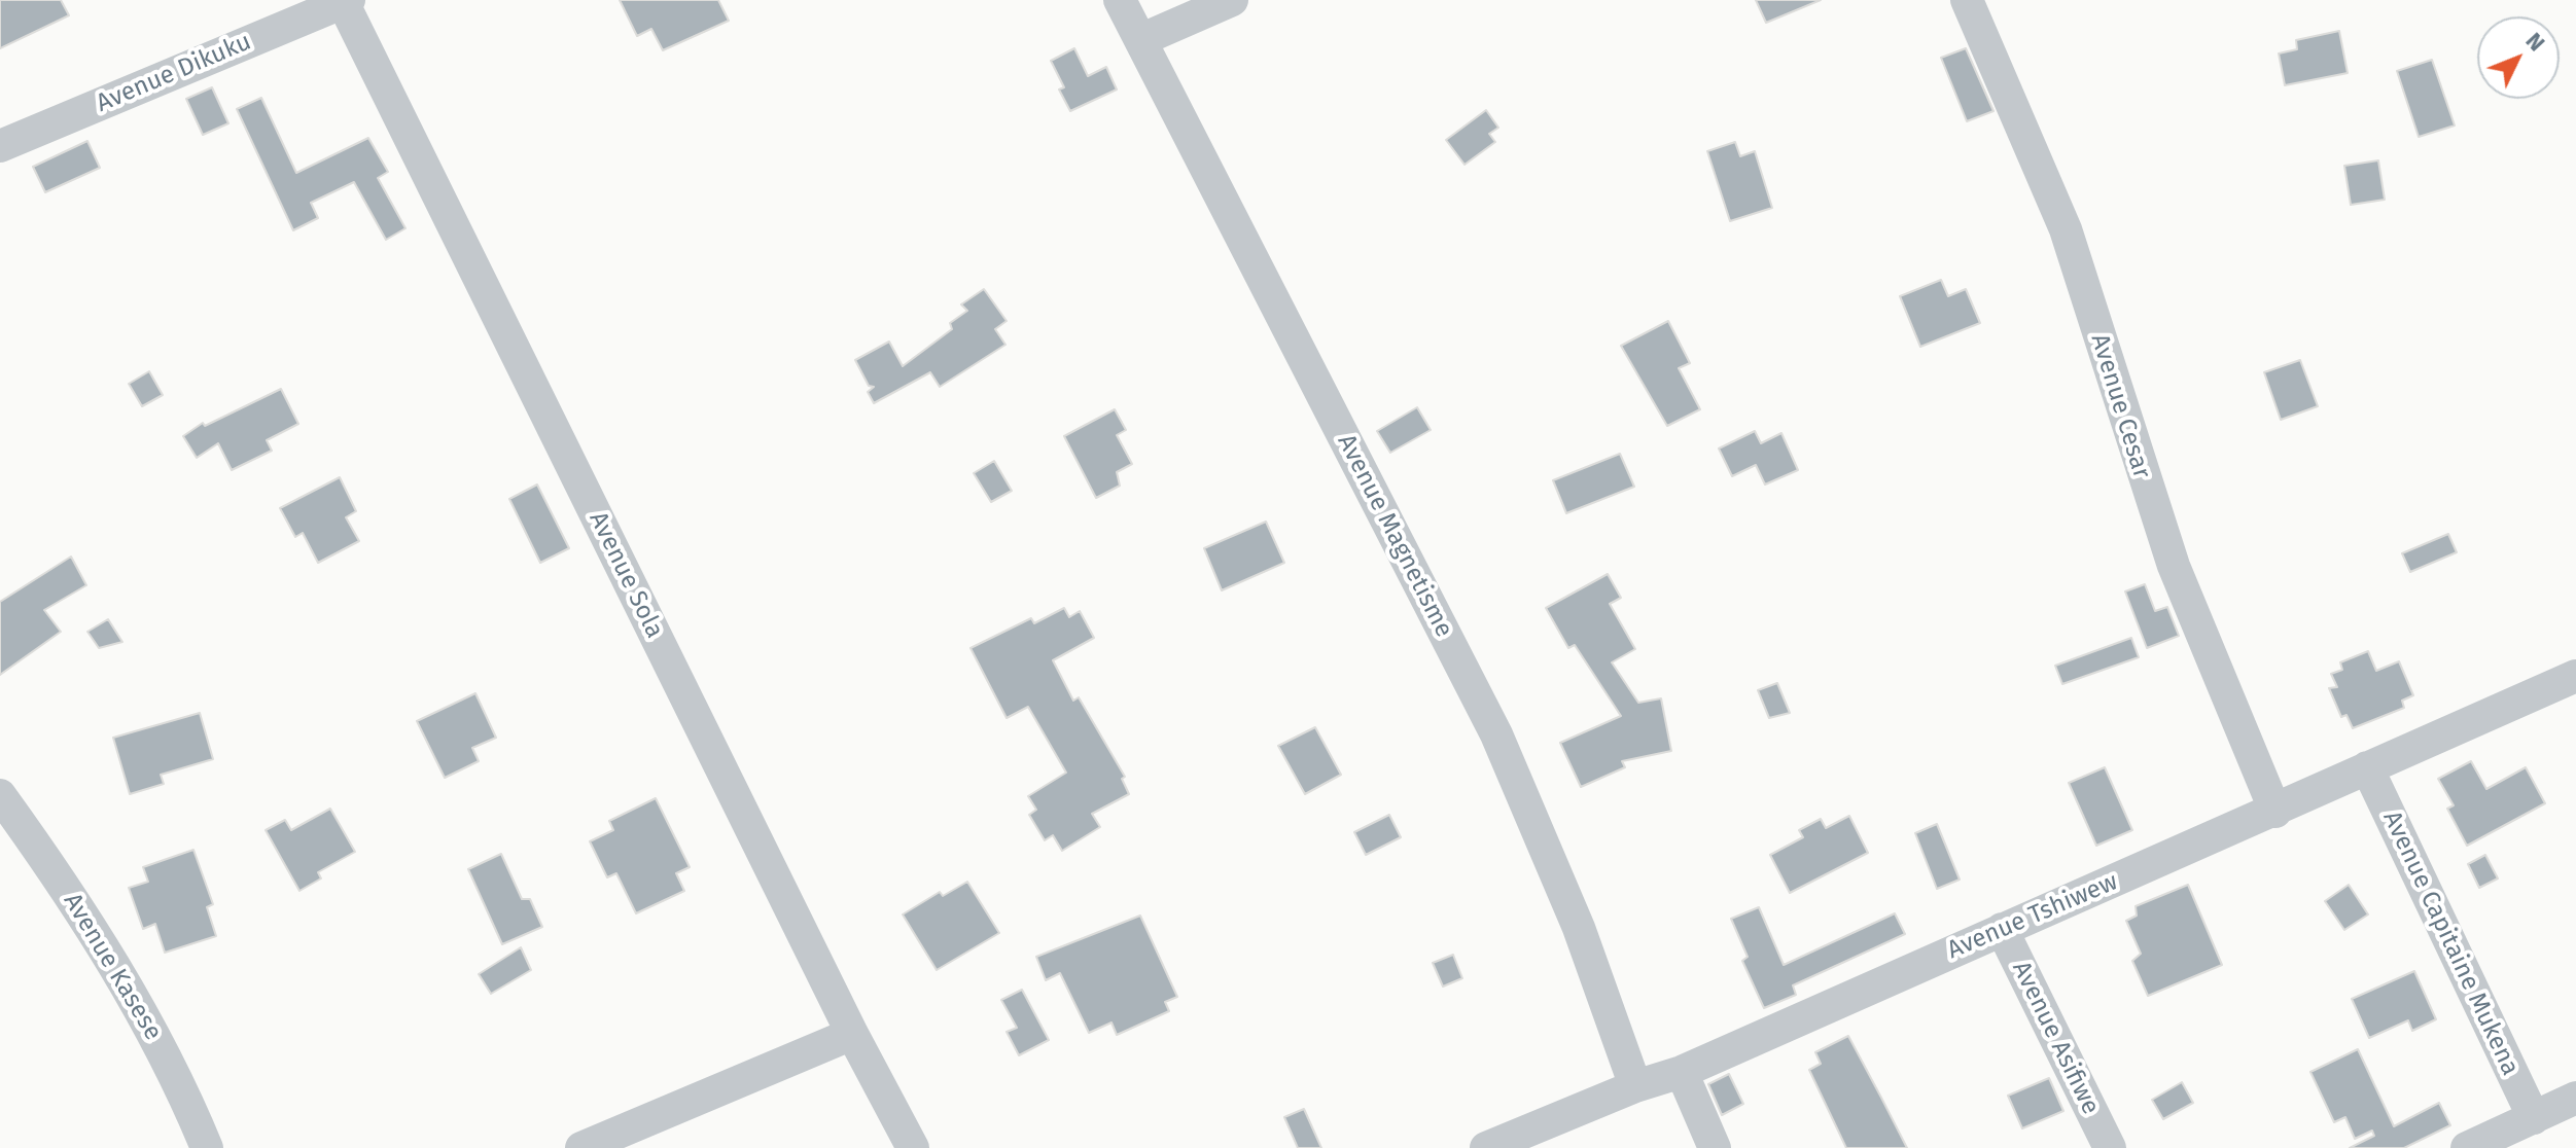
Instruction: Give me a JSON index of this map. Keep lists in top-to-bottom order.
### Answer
{
  "streets": {
    "street": [
      "Avenue Dikuku",
      "Avenue Cesar",
      "Avenue Magnetisme",
      "Avenue Sola",
      "Avenue Tshiwew",
      "Avenue Capitaine Mukena",
      "Avenue Kasese",
      "Avenue Asifiwe"
    ]
  },
  "crossings": [
    ["Avenue Dikuku", "Avenue Sola"],
    ["Avenue Cesar", "Avenue Tshiwew"],
    ["Avenue Magnetisme", "Avenue Tshiwew"],
    ["Avenue Tshiwew", "Avenue Capitaine Mukena"],
    ["Avenue Tshiwew", "Avenue Asifiwe"]
  ],
  "north": "top right"
}
